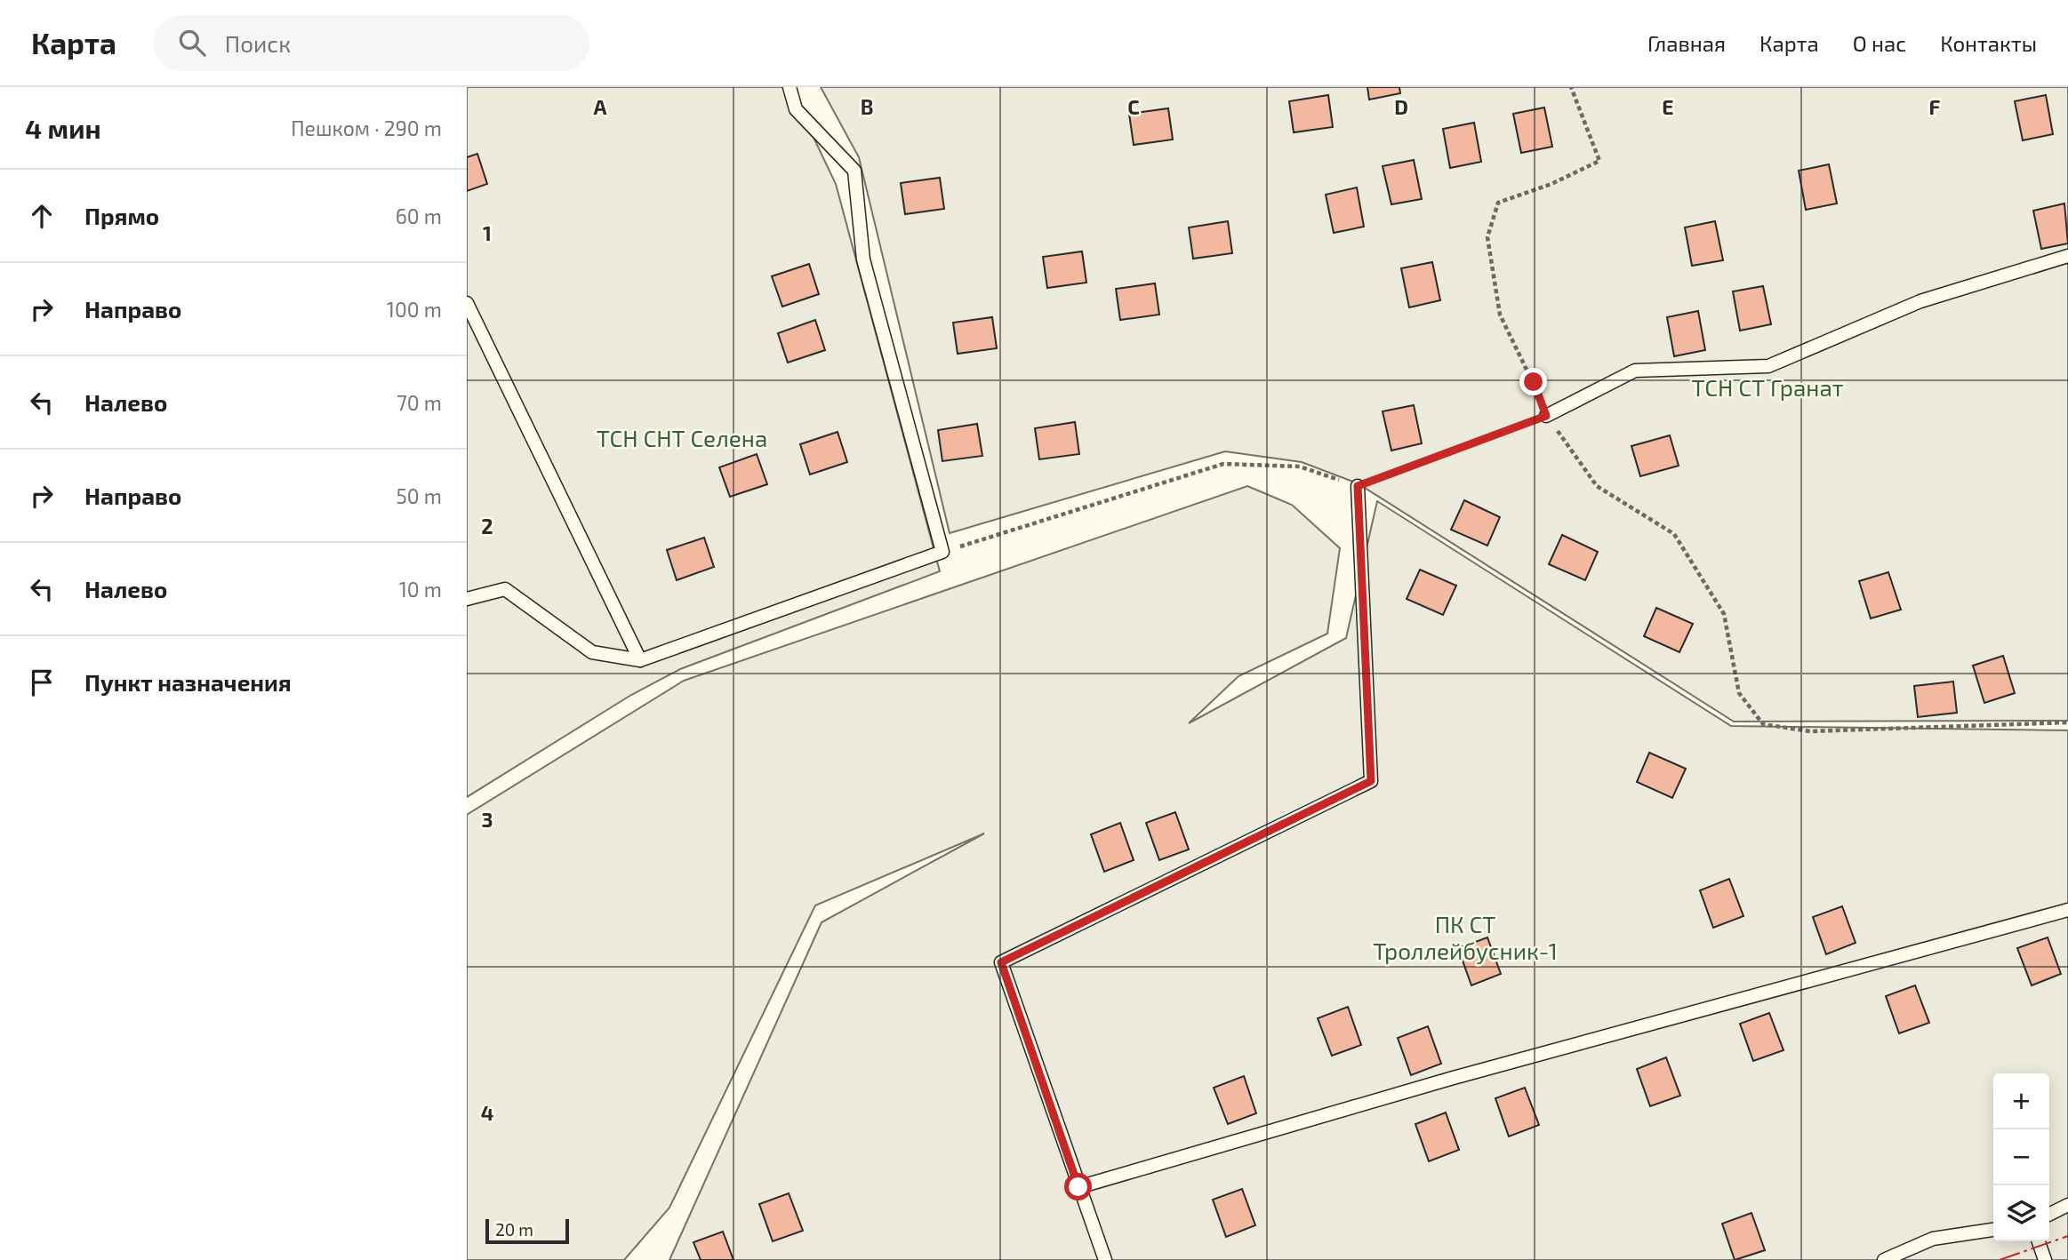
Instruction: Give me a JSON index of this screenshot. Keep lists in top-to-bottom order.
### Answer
{
  "parks": ["ТСН СТ Гранат", "ТСН СНТ Селена", "ПК СТ Троллейбусник-1"],
  "scale_bar": "20 m",
  "page": {
    "header": "Карта",
    "search": "Поиск",
    "nav": [
      "Главная",
      "Карта",
      "О нас",
      "Контакты"
    ],
    "heading": ["4 мин", "Пешком · 290 m"],
    "list": [
      ["Прямо", "60 m"],
      ["Направо", "100 m"],
      ["Налево", "70 m"],
      ["Направо", "50 m"],
      ["Налево", "10 m"],
      "Пункт назначения"
    ],
    "map_buttons": ["+", "−"],
    "scale": "20 m"
  },
  "grid": {
    "columns": [
      "A",
      "B",
      "C",
      "D",
      "E",
      "F"
    ],
    "rows": [
      "1",
      "2",
      "3",
      "4"
    ]
  }
}
